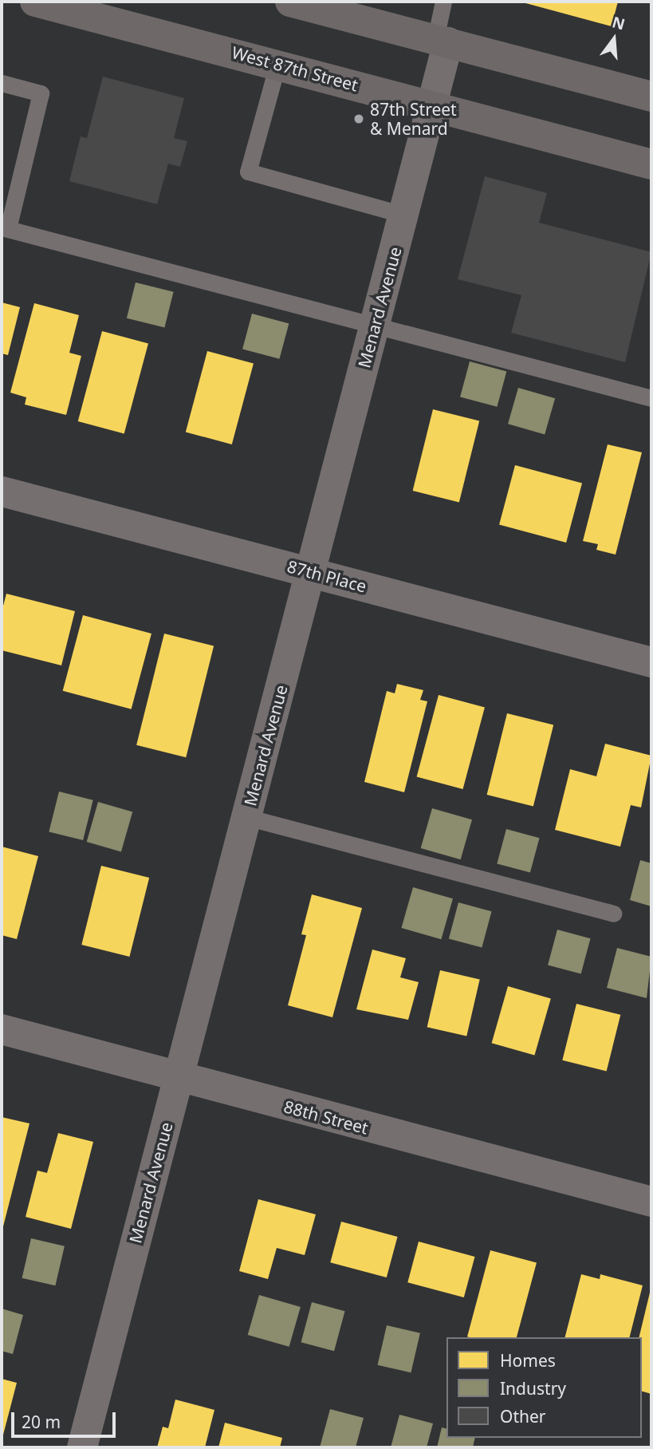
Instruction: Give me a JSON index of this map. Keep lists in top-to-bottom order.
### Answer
{
  "streets": {
    "main road": ["West 87th Street"],
    "street": ["Menard Avenue", "87th Place", "88th Street"]
  },
  "crossings": [
    ["West 87th Street", "Menard Avenue"],
    ["Menard Avenue", "87th Place"],
    ["Menard Avenue", "88th Street"]
  ],
  "places": ["87th Street & Menard"],
  "legend": ["Homes", "Industry", "Other"],
  "scale_bar": "20 m",
  "north": "top"
}
